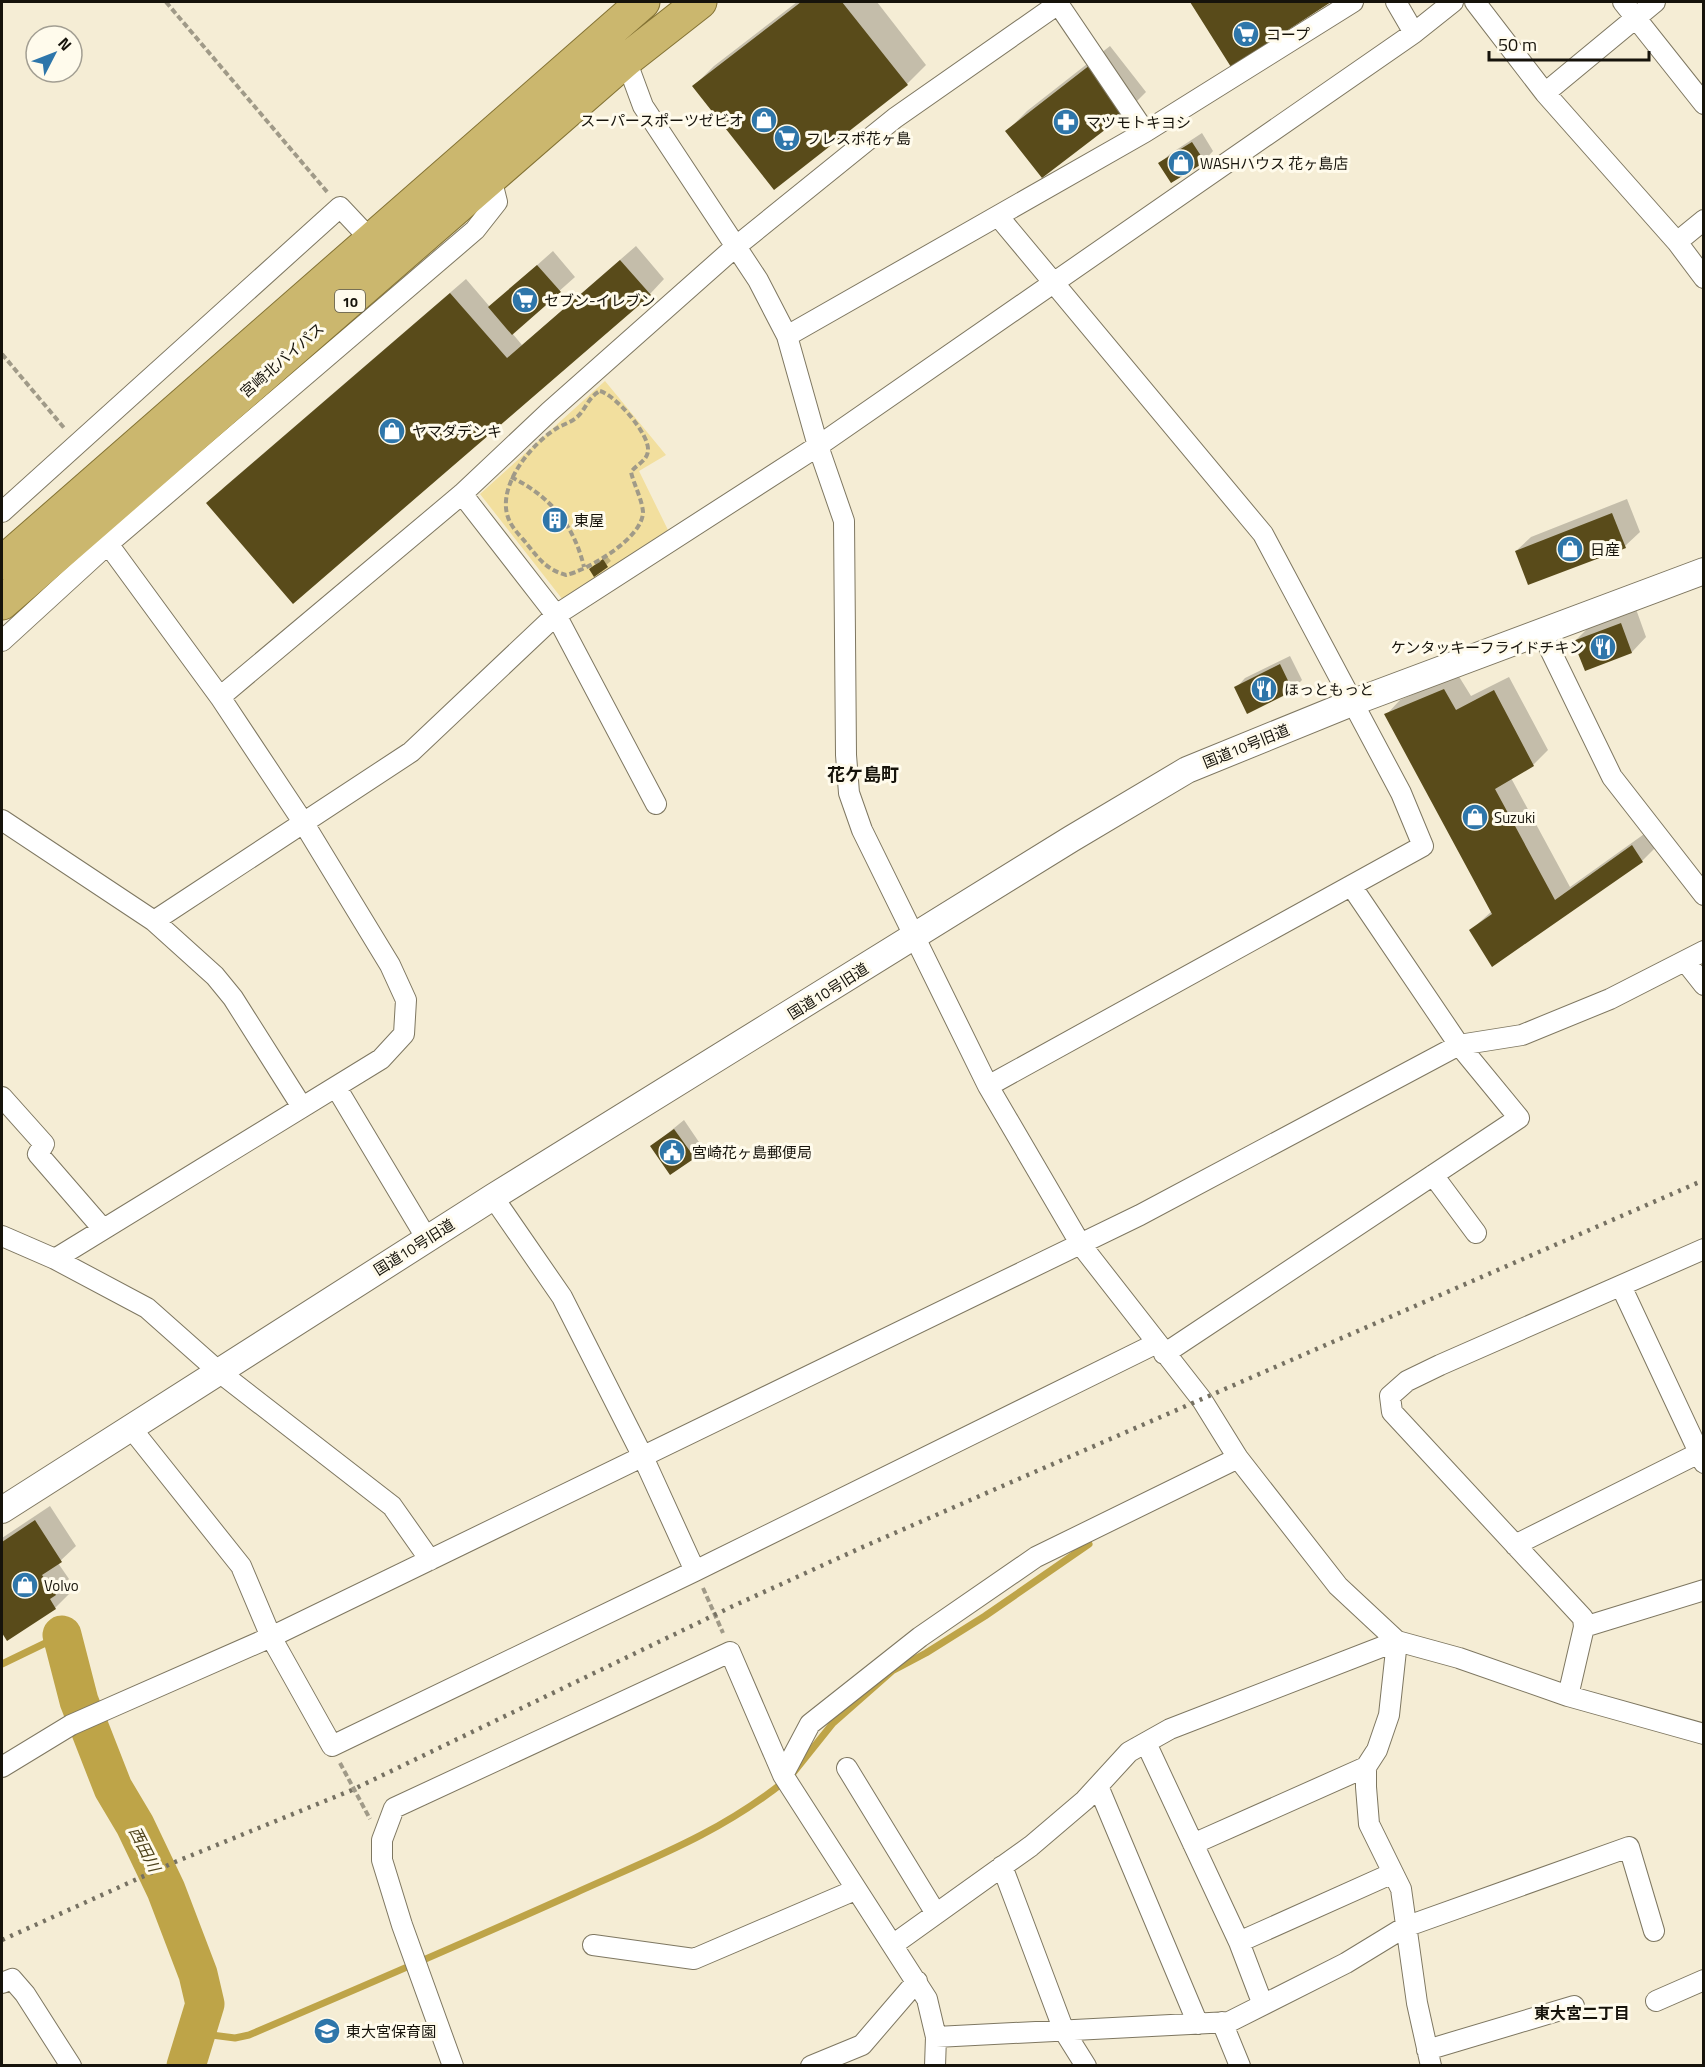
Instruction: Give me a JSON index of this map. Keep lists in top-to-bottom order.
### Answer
{
  "streets": {
    "highway": ["10", "宮崎北バイパス"],
    "street": ["国道10号旧道"]
  },
  "districts": ["花ケ島町", "東大宮二丁目"],
  "water": ["西田川"],
  "places": {
    "supermarket": ["コープ", "フレスポ花ヶ島", "セブン-イレブン"],
    "shop": [
      "スーパースポーツゼビオ",
      "WASHハウス 花ヶ島店",
      "ヤマダデンキ",
      "日産",
      "Suzuki",
      "Volvo"
    ],
    "pharmacy": ["マツモトキヨシ"],
    "building": ["東屋"],
    "restaurant": ["ケンタッキーフライドチキン", "ほっともっと"],
    "public building": ["宮崎花ヶ島郵便局"],
    "school or university": ["東大宮保育園"]
  },
  "scale_bar": "50 m",
  "north": "top right"
}
